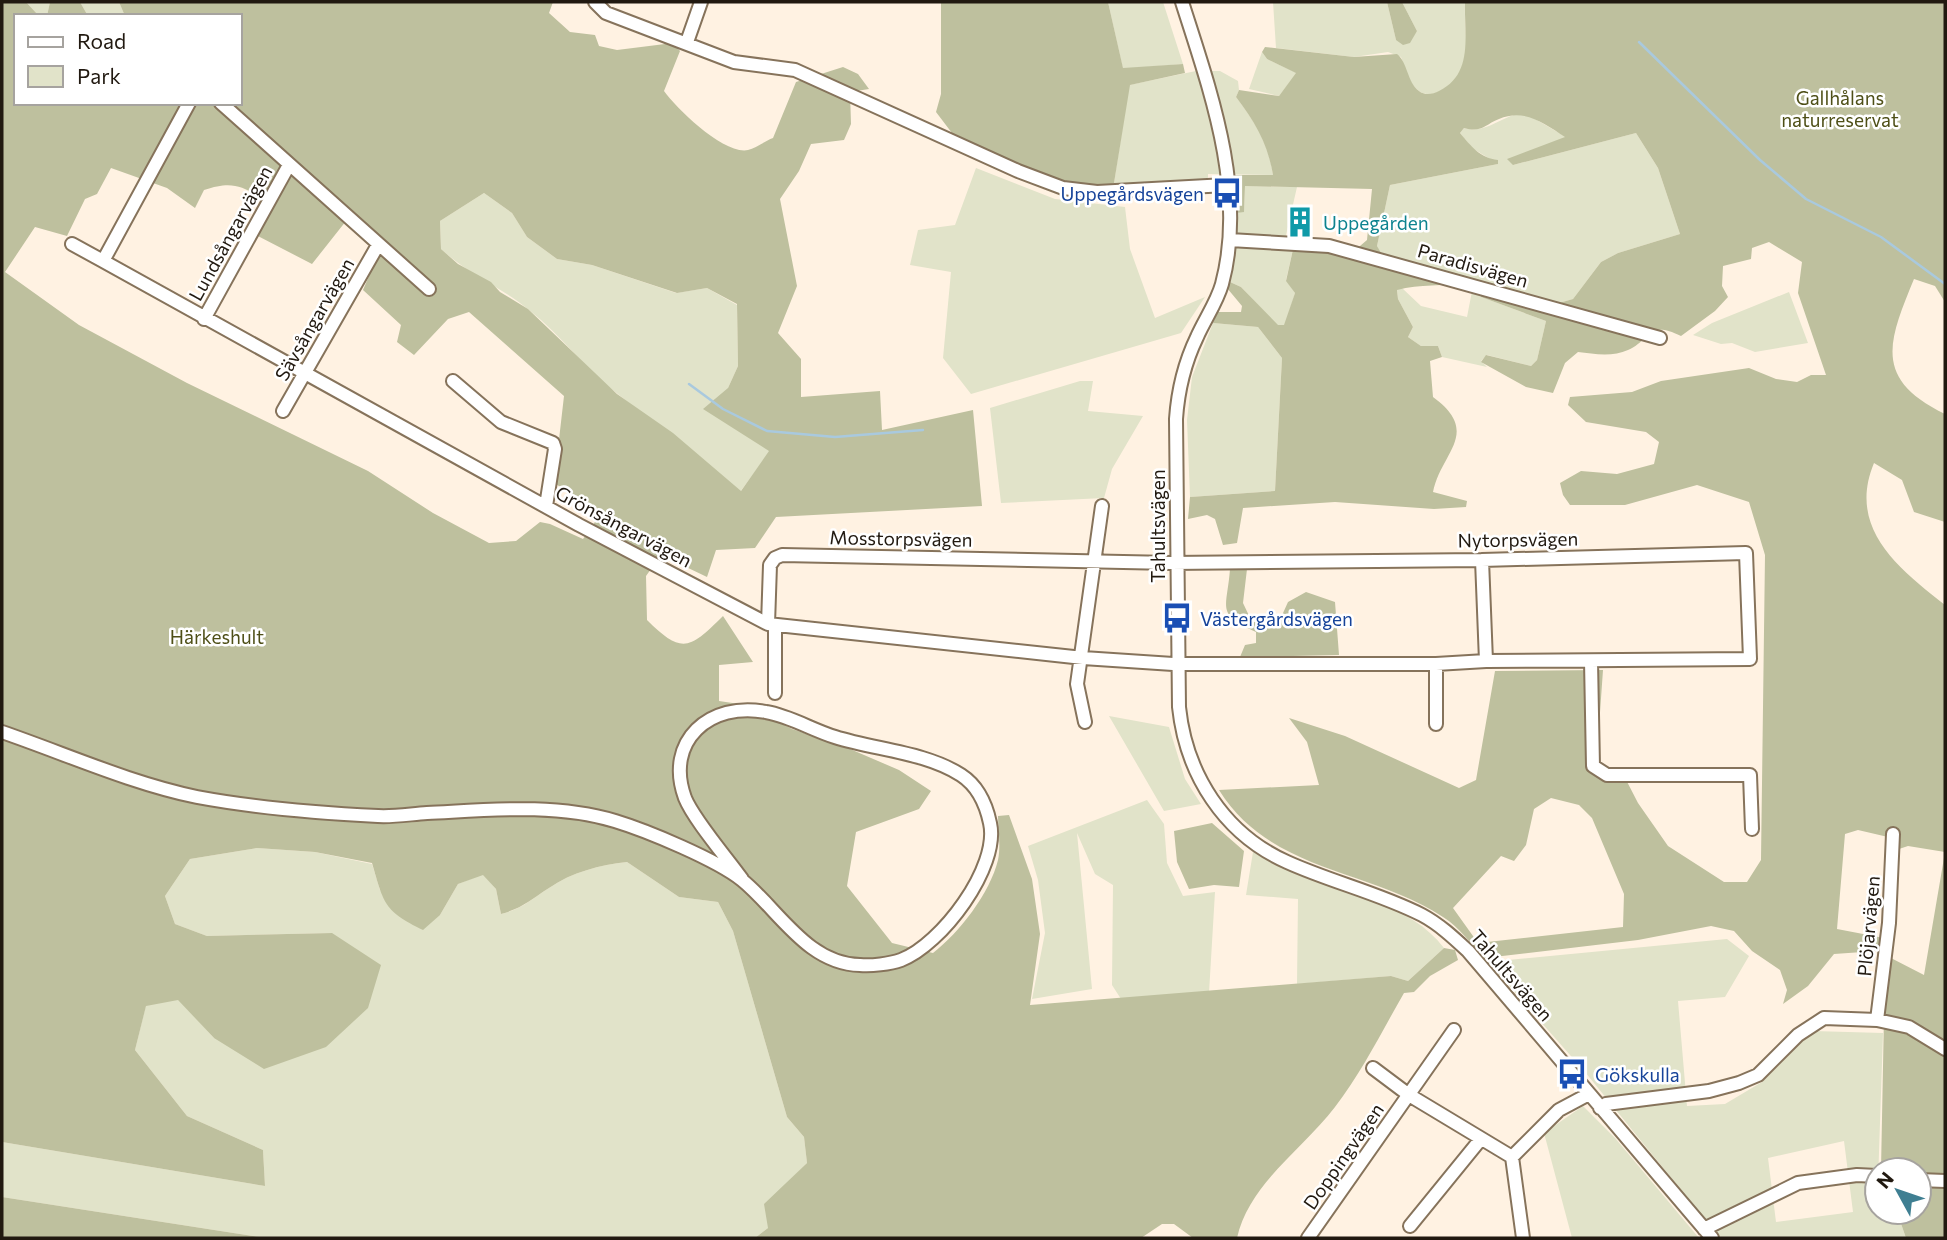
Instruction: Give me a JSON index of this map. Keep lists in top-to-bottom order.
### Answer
{
  "streets": {
    "street": [
      "Lundsångarvägen",
      "Paradisvägen",
      "Sävsångarvägen",
      "Grönsångarvägen",
      "Tahultsvägen",
      "Mosstorpsvägen",
      "Nytorpsvägen",
      "Plöjarvägen",
      "Doppingvägen"
    ]
  },
  "crossings": [
    ["Lundsångarvägen", "Grönsångarvägen"],
    ["Paradisvägen", "Tahultsvägen"],
    ["Sävsångarvägen", "Grönsångarvägen"],
    ["Grönsångarvägen", "Tahultsvägen"],
    ["Grönsångarvägen", "Mosstorpsvägen"],
    ["Tahultsvägen", "Mosstorpsvägen"],
    ["Tahultsvägen", "Nytorpsvägen"],
    ["Mosstorpsvägen", "Nytorpsvägen"]
  ],
  "parks": ["Gallhålans naturreservat", "Härkeshult"],
  "places": {
    "bus stop": ["Uppegårdsvägen", "Västergårdsvägen", "Gökskulla"],
    "building": ["Uppegården"]
  },
  "legend": ["Road", "Park"],
  "north": "top left"
}
